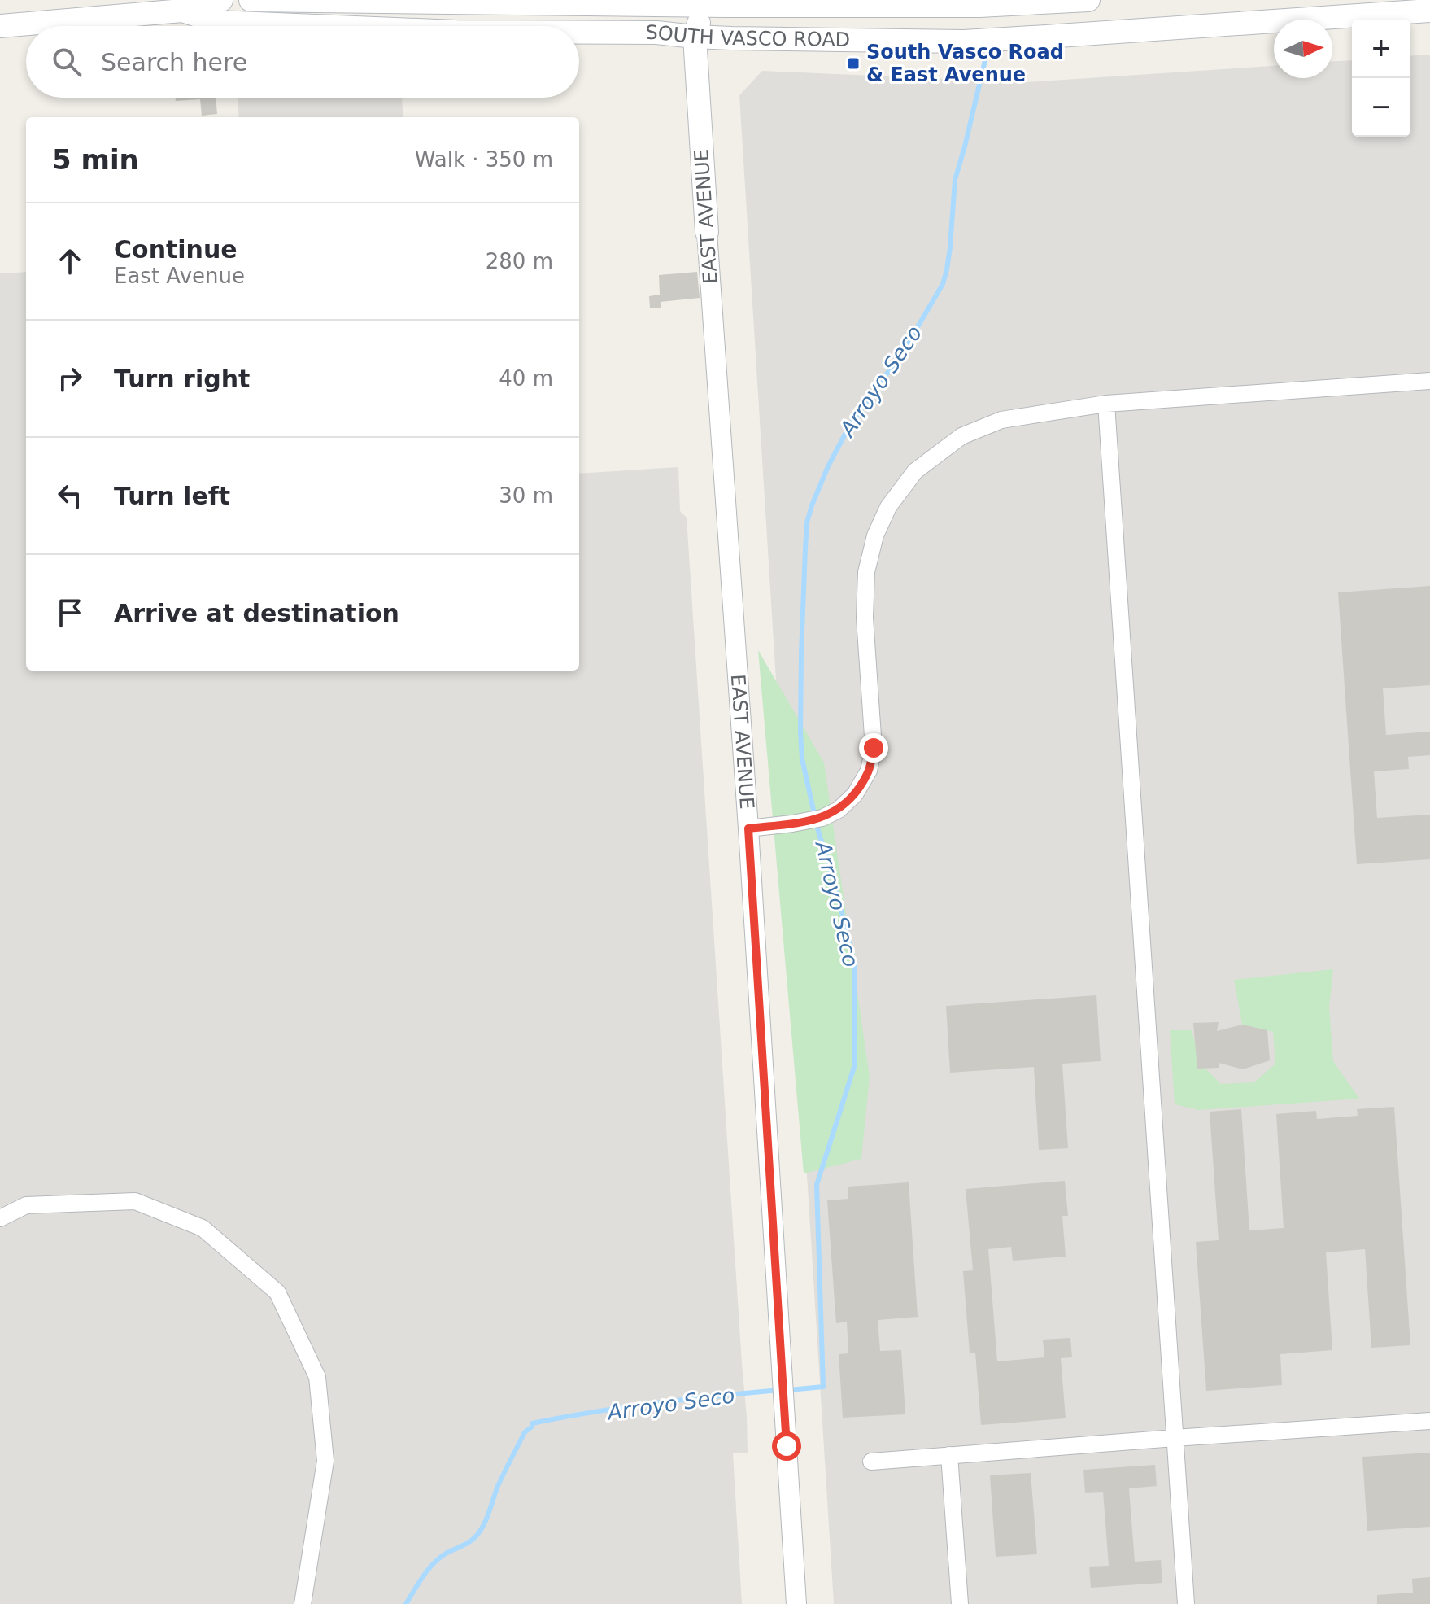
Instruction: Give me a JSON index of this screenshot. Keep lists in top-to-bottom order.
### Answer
{
  "streets": {
    "main road": ["SOUTH VASCO ROAD", "EAST AVENUE"]
  },
  "crossings": [
    ["SOUTH VASCO ROAD", "EAST AVENUE"]
  ],
  "water": ["Arroyo Seco"],
  "places": {
    "transit": ["South Vasco Road & East Avenue"]
  },
  "north": "right",
  "page": {
    "map_buttons": ["+", "−"],
    "search": "Search here",
    "heading": ["5 min", "Walk · 350 m"],
    "list": [
      ["Continue", "East Avenue", "280 m"],
      ["Turn right", "40 m"],
      ["Turn left", "30 m"],
      "Arrive at destination"
    ]
  }
}
